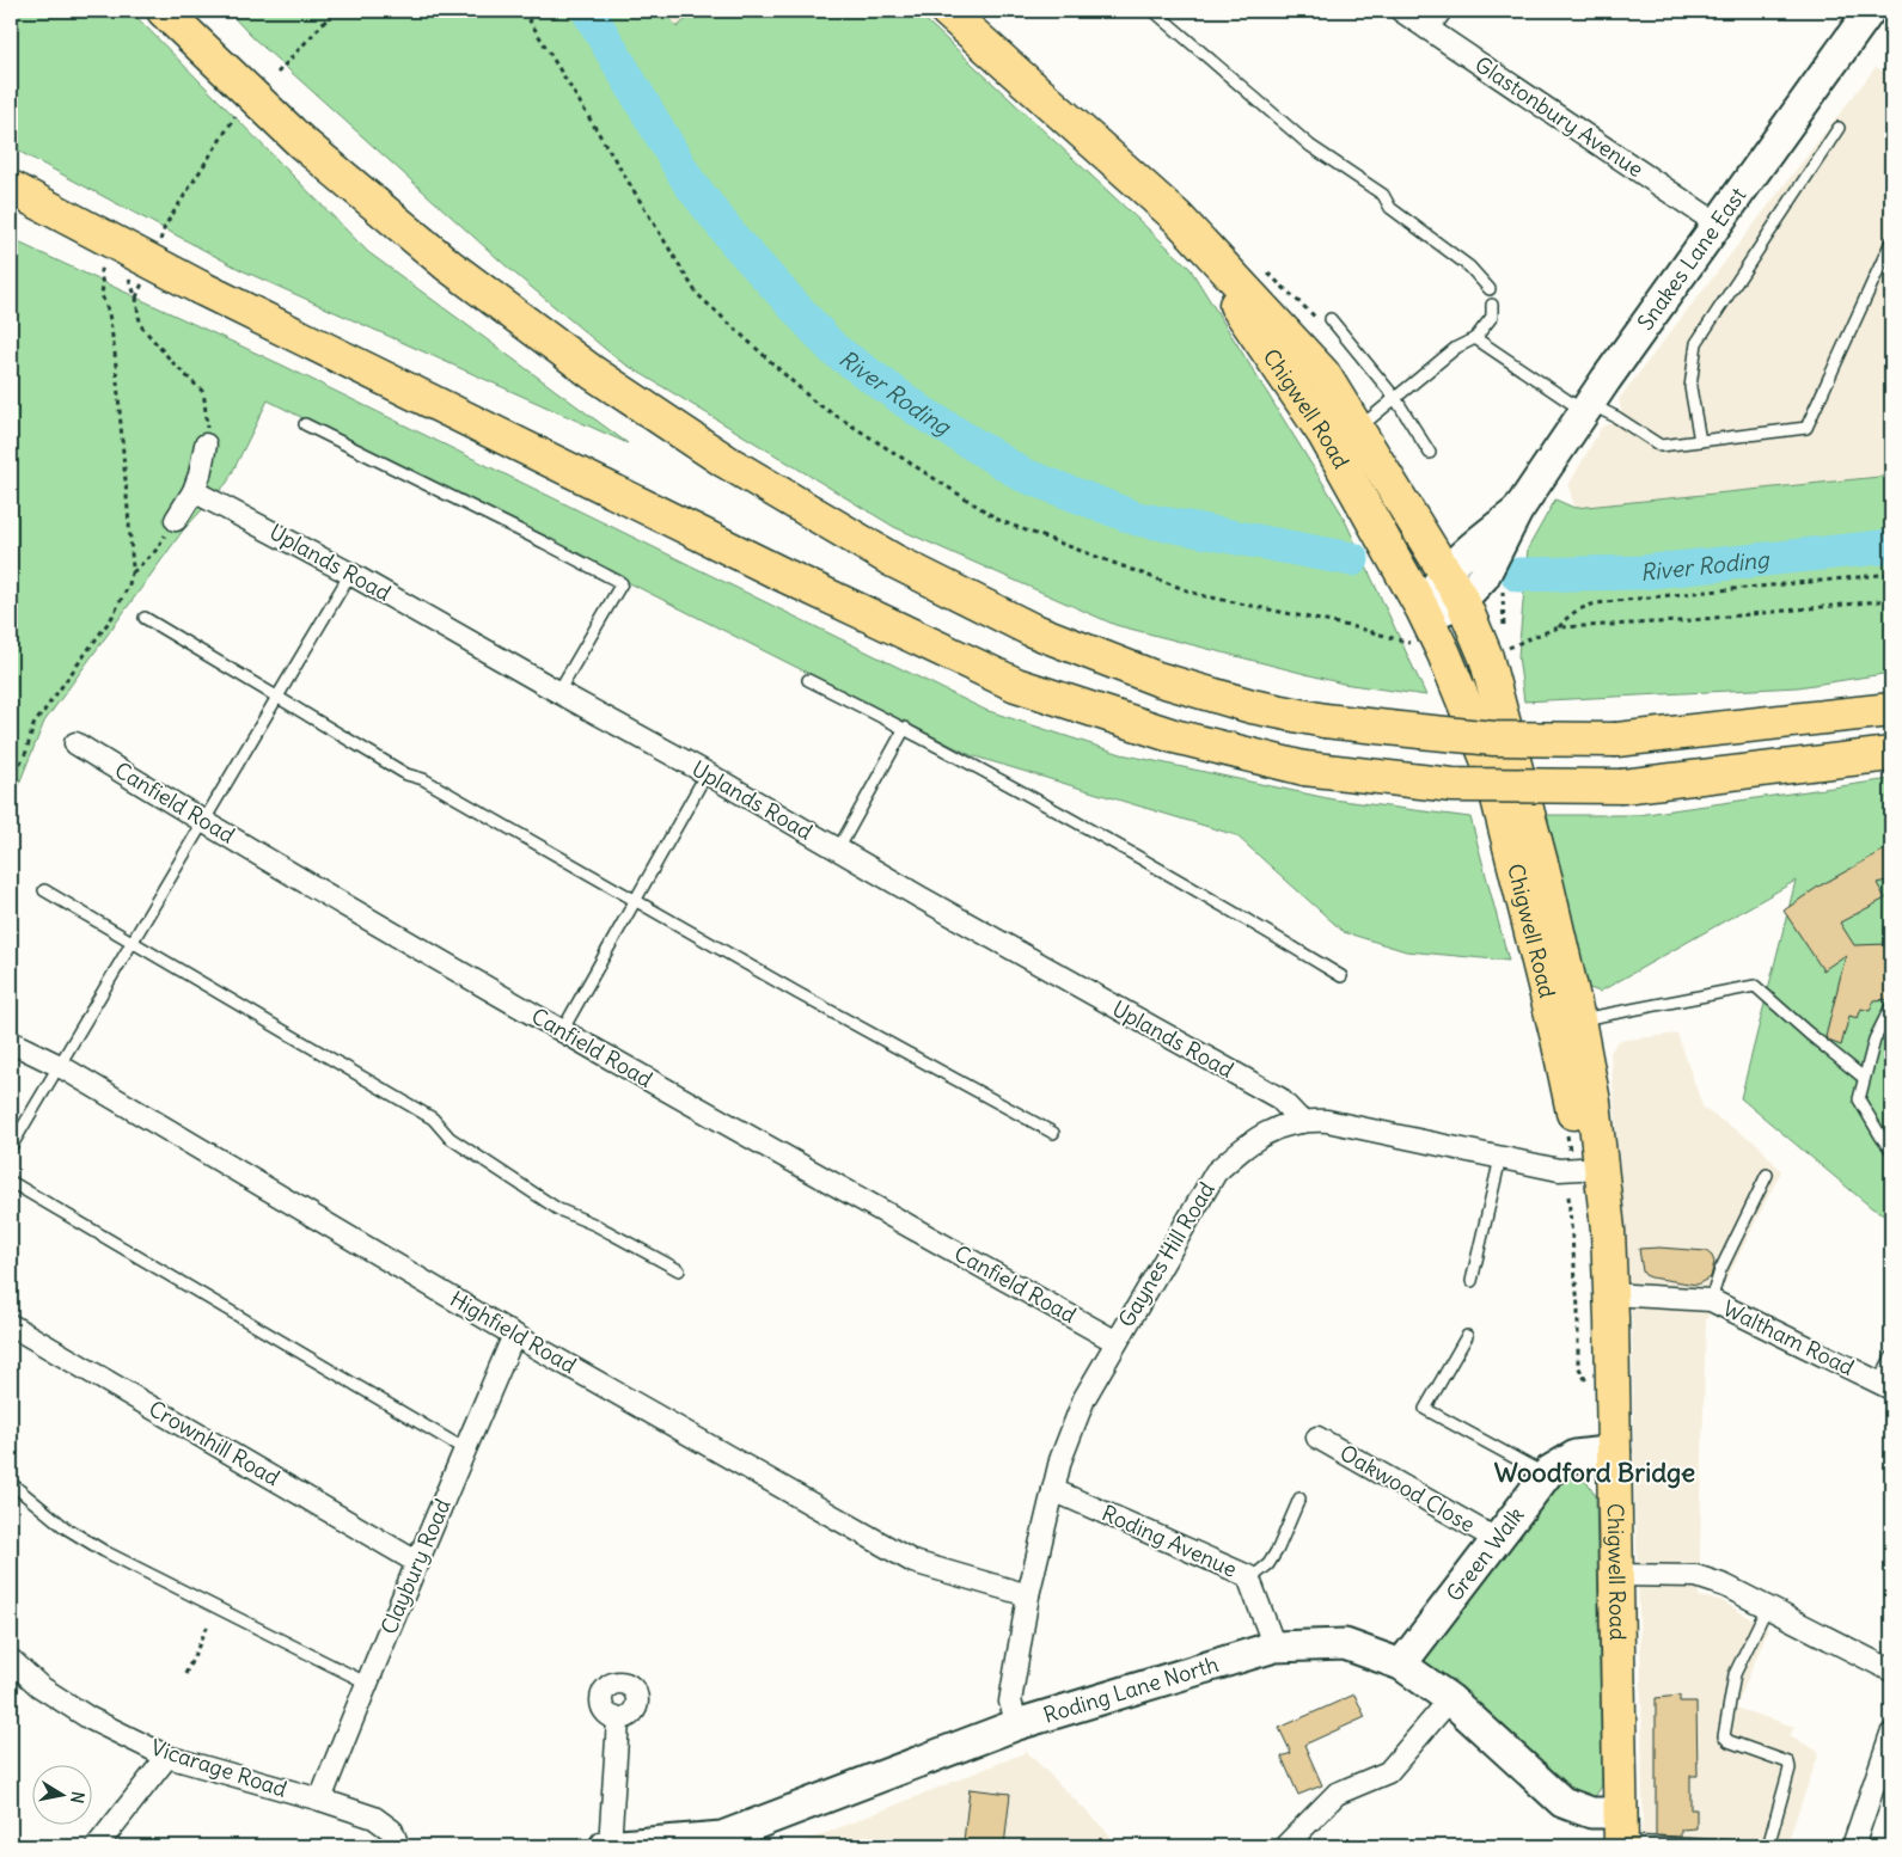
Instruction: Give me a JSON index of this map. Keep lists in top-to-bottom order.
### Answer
{
  "streets": {
    "main road": ["Chigwell Road"],
    "street": [
      "Glastonbury Avenue",
      "Snakes Lane East",
      "Uplands Road",
      "Canfield Road",
      "Gaynes Hill Road",
      "Highfield Road",
      "Waltham Road",
      "Crownhill Road",
      "Oakwood Close",
      "Roding Avenue",
      "Green Walk",
      "Claybury Road",
      "Roding Lane North",
      "Vicarage Road"
    ]
  },
  "crossings": [
    ["Glastonbury Avenue", "Snakes Lane East"],
    ["Snakes Lane East", "Chigwell Road"],
    ["Chigwell Road", "Gaynes Hill Road"],
    ["Chigwell Road", "Waltham Road"],
    ["Chigwell Road", "Green Walk"],
    ["Chigwell Road", "Roding Lane North"],
    ["Uplands Road", "Gaynes Hill Road"],
    ["Canfield Road", "Gaynes Hill Road"],
    ["Gaynes Hill Road", "Highfield Road"],
    ["Gaynes Hill Road", "Roding Avenue"],
    ["Gaynes Hill Road", "Roding Lane North"],
    ["Highfield Road", "Claybury Road"],
    ["Crownhill Road", "Claybury Road"],
    ["Oakwood Close", "Green Walk"],
    ["Roding Avenue", "Roding Lane North"],
    ["Green Walk", "Roding Lane North"],
    ["Claybury Road", "Vicarage Road"]
  ],
  "districts": ["Woodford Bridge"],
  "water": ["River Roding"],
  "north": "right"
}
